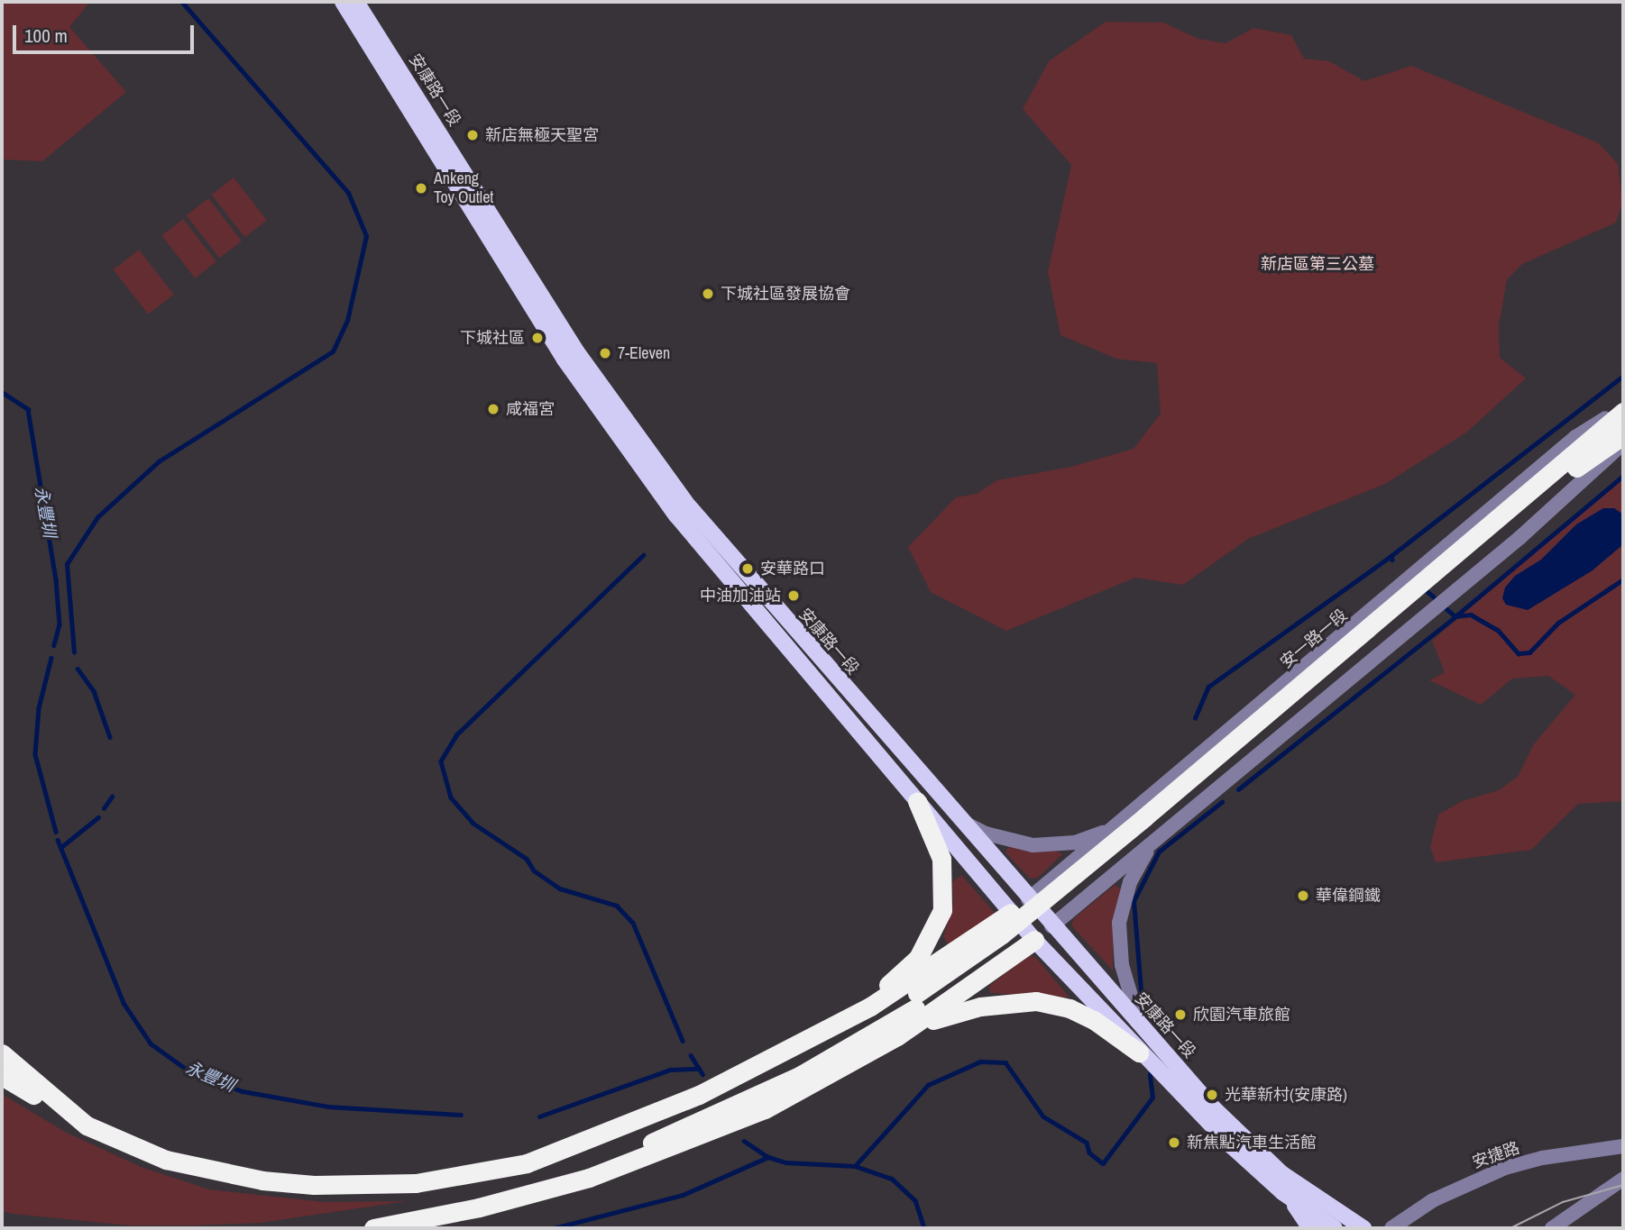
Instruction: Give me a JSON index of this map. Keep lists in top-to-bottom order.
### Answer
{
  "streets": {
    "main road": ["安康路一段"],
    "street": ["安一路一段", "安捷路"]
  },
  "crossings": [
    ["安康路一段", "安一路一段"]
  ],
  "water": ["永豐圳"],
  "parks": ["新店區第三公墓"],
  "places": [
    "新店無極天聖宮",
    "Ankeng Toy Outlet",
    "下城社區發展協會",
    "下城社區",
    "7-Eleven",
    "咸福宮",
    "安華路口",
    "中油加油站",
    "華偉鋼鐵",
    "欣園汽車旅館",
    "光華新村(安康路)",
    "新焦點汽車生活館"
  ],
  "scale_bar": "100 m"
}
